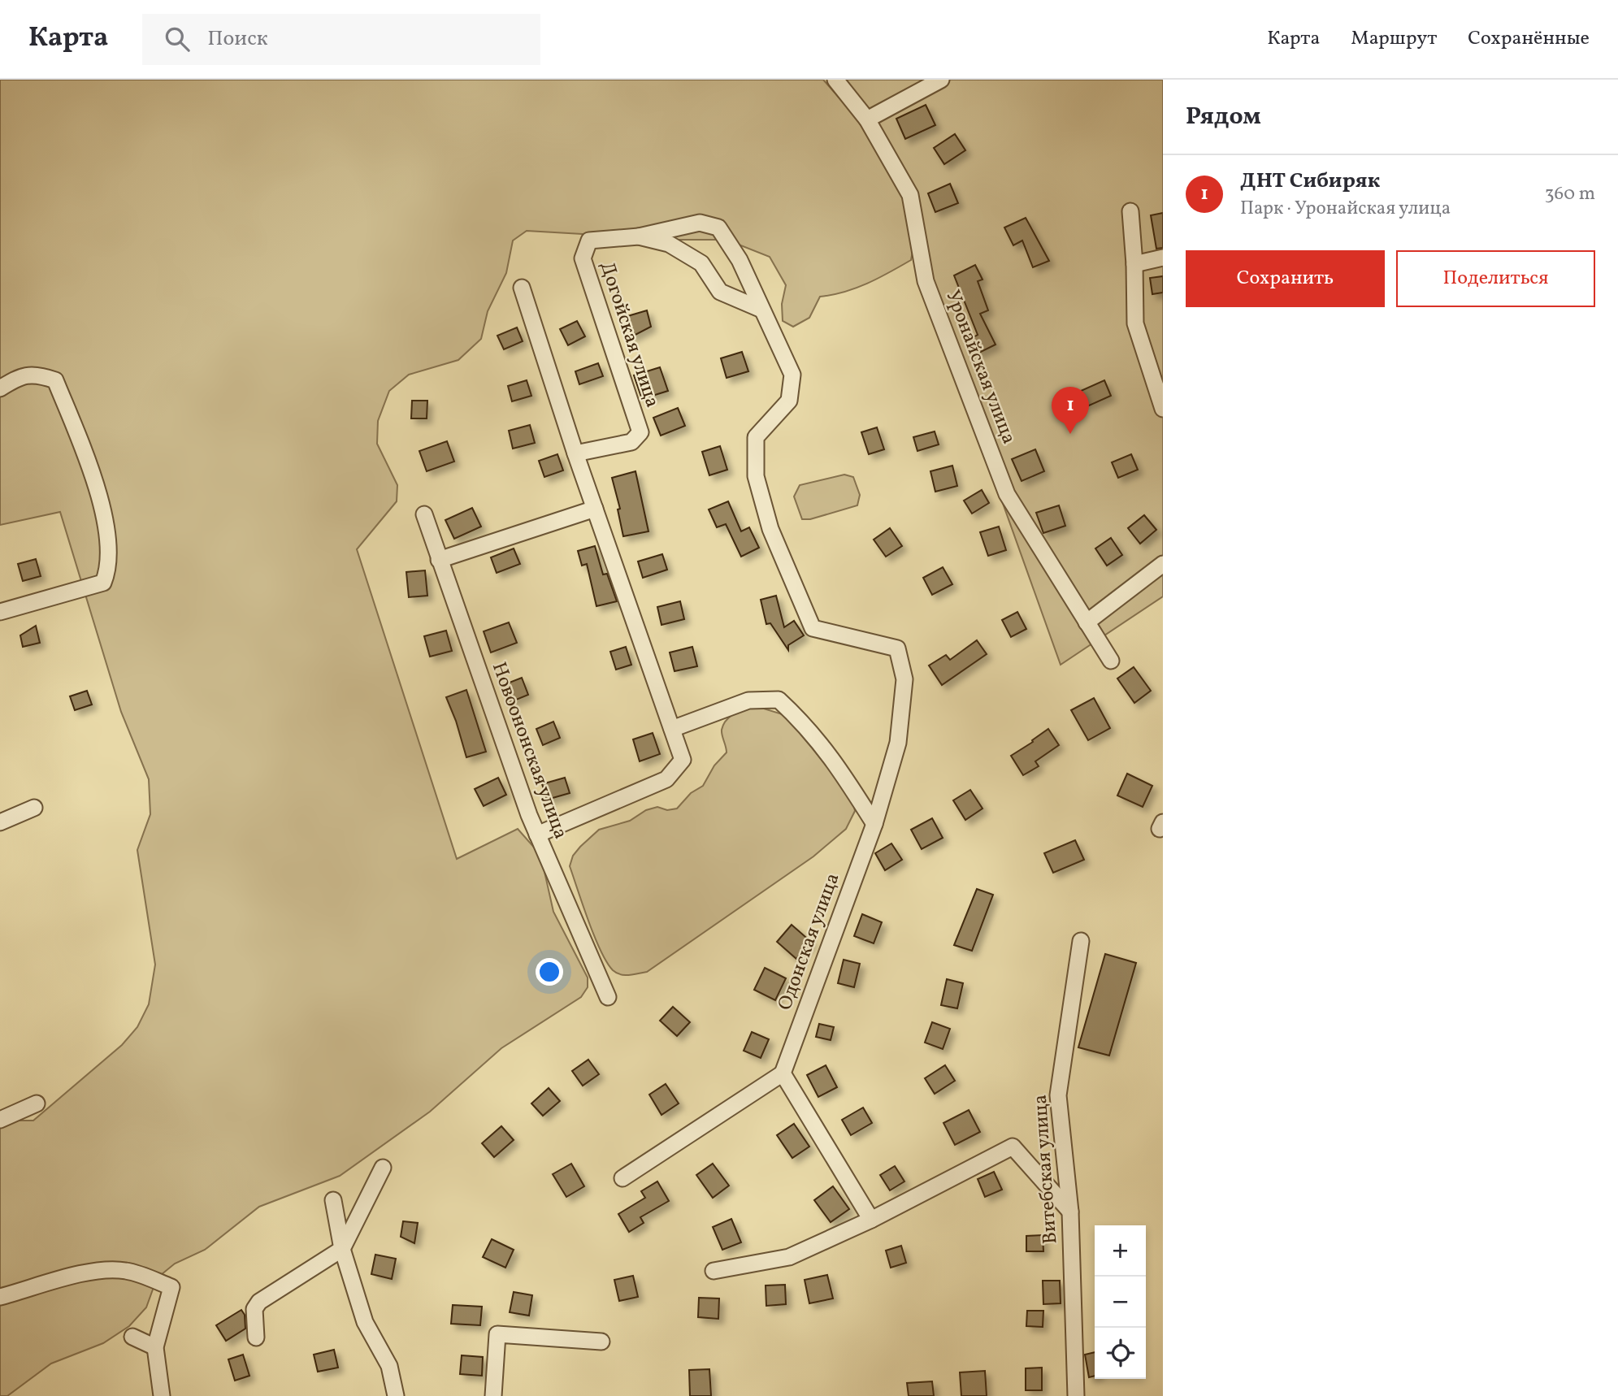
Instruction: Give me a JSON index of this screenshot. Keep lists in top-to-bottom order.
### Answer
{
  "streets": {
    "street": [
      "Догойская улица",
      "Уронайская улица",
      "Новоононская улица",
      "Одонская улица",
      "Витебская улица"
    ]
  },
  "crossings": [
    ["Догойская улица", "Одонская улица"]
  ],
  "page": {
    "header": "Карта",
    "search": "Поиск",
    "nav": ["Карта", "Маршрут", "Сохранённые"],
    "heading": "Рядом",
    "list": [
      {
        "mark": "1",
        "name": "ДНТ Сибиряк",
        "note": "Парк · Уронайская улица",
        "value": "360 m"
      }
    ],
    "buttons": ["Сохранить", "Поделиться"],
    "pins": "1",
    "map_buttons": ["+", "−"]
  }
}
